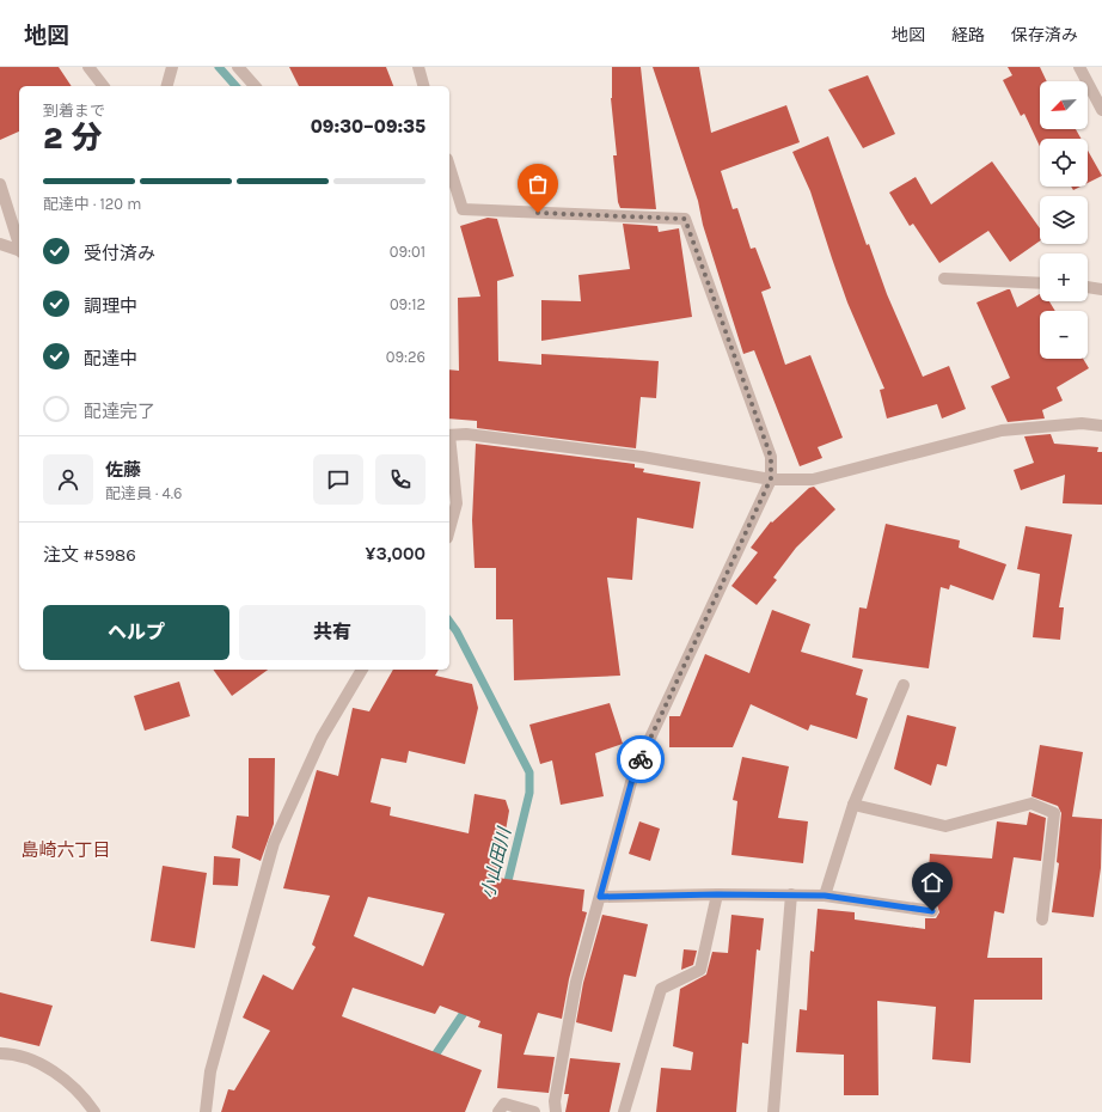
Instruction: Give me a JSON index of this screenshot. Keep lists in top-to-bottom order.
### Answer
{
  "districts": ["島崎六丁目"],
  "water": ["小山田川"],
  "north": "bottom left",
  "page": {
    "header": "地図",
    "nav": ["地図", "経路", "保存済み"],
    "map_buttons": ["+", "−"],
    "heading": ["2 分", "到着まで", "09:30–09:35"],
    "panel": [
      "佐藤",
      "配達員 · 4.6",
      "注文 #5986",
      "¥3,000"
    ],
    "bar": "配達中 · 120 m",
    "list": [
      ["受付済み", "09:01"],
      ["調理中", "09:12"],
      ["配達中", "09:26"],
      "配達完了"
    ],
    "buttons": ["ヘルプ", "共有"]
  }
}
